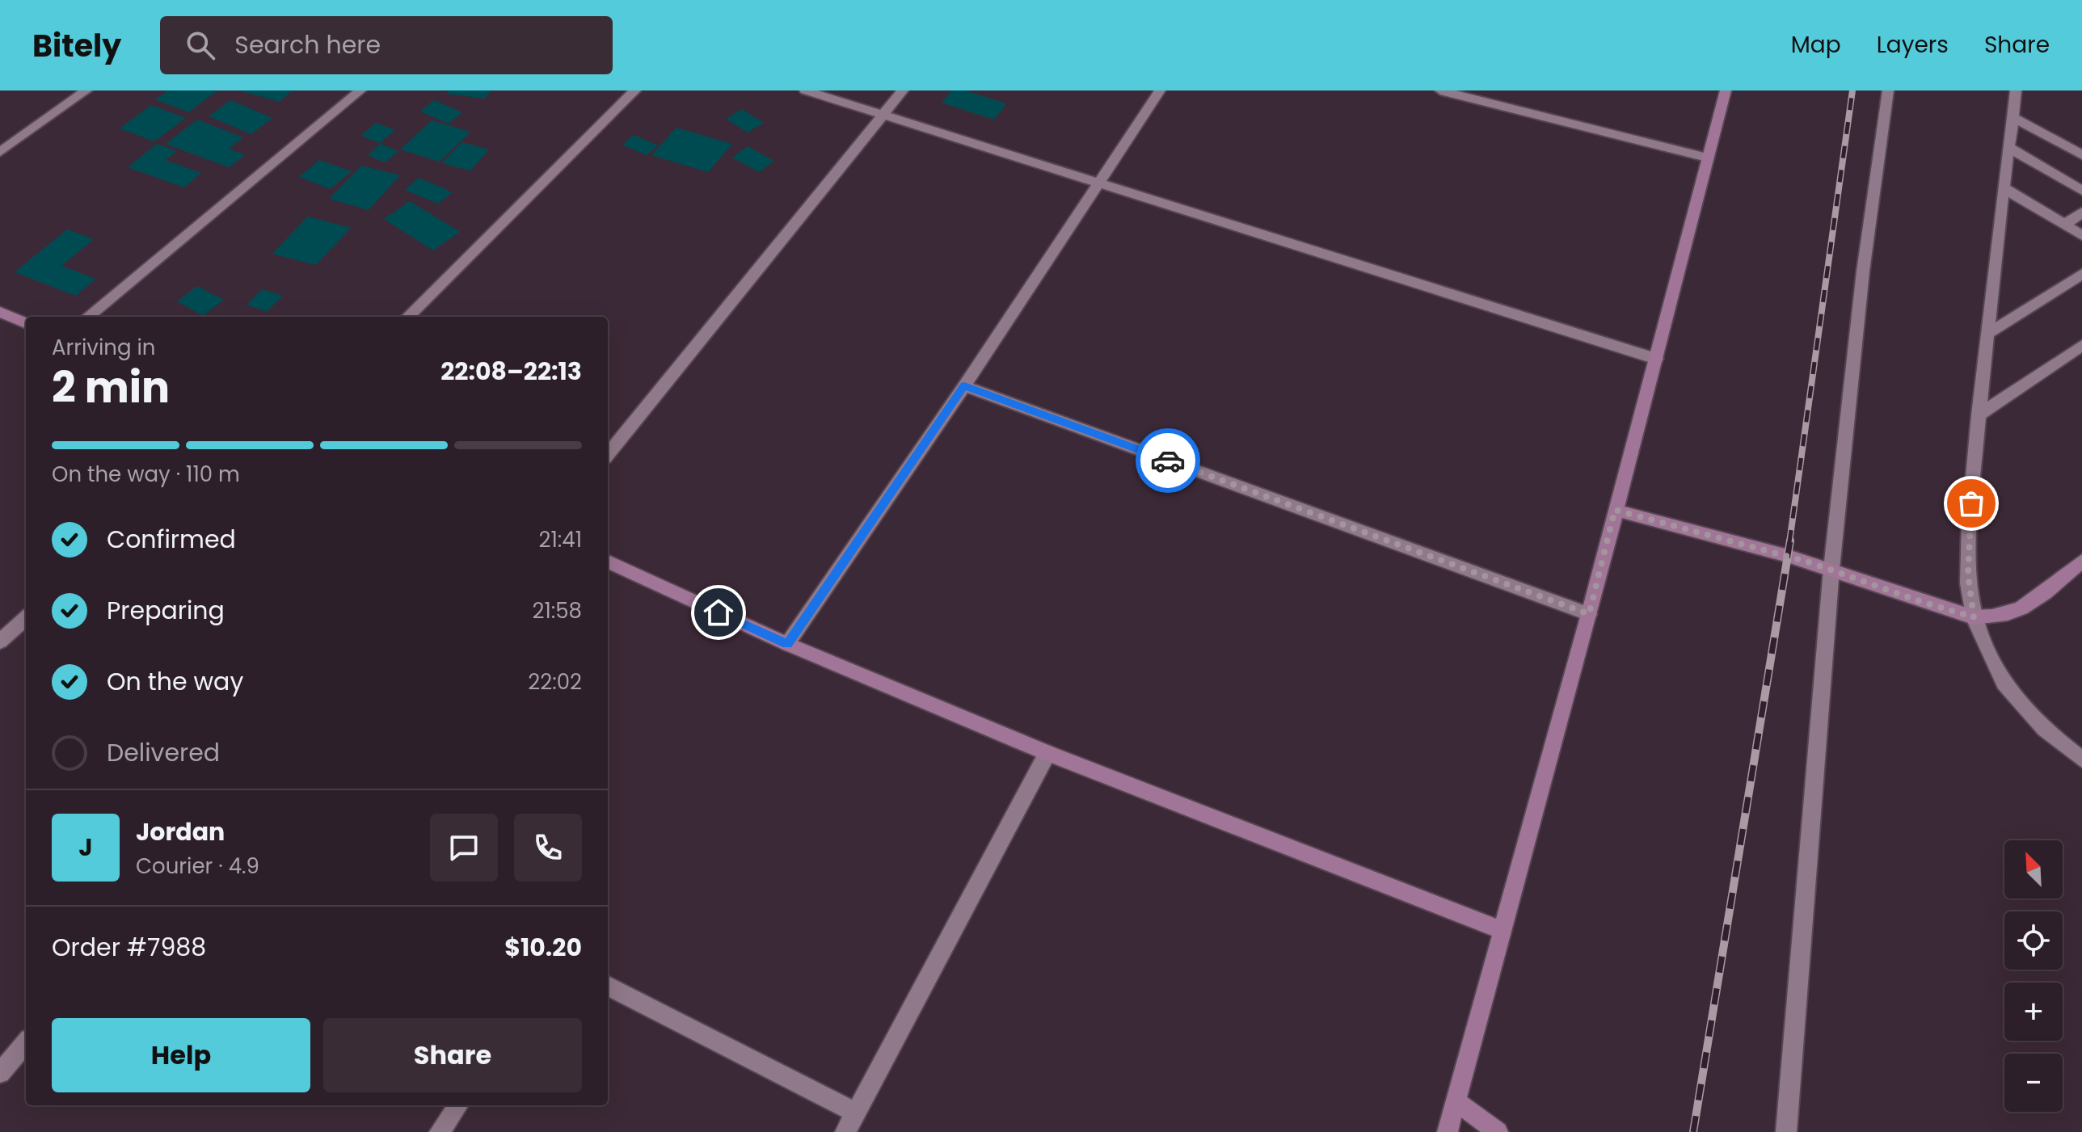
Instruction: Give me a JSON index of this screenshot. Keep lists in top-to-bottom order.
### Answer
{
  "north": "top left",
  "page": {
    "header": "Bitely",
    "search": "Search here",
    "nav": ["Map", "Layers", "Share"],
    "heading": ["2 min", "Arriving in", "22:08–22:13"],
    "panel": [
      "Jordan",
      "Courier · 4.9",
      "Order #7988",
      "$10.20"
    ],
    "bar": "On the way · 110 m",
    "list": [
      ["Confirmed", "21:41"],
      ["Preparing", "21:58"],
      ["On the way", "22:02"],
      "Delivered"
    ],
    "round": "J",
    "map_buttons": ["+", "−"],
    "buttons": ["Help", "Share"]
  }
}
